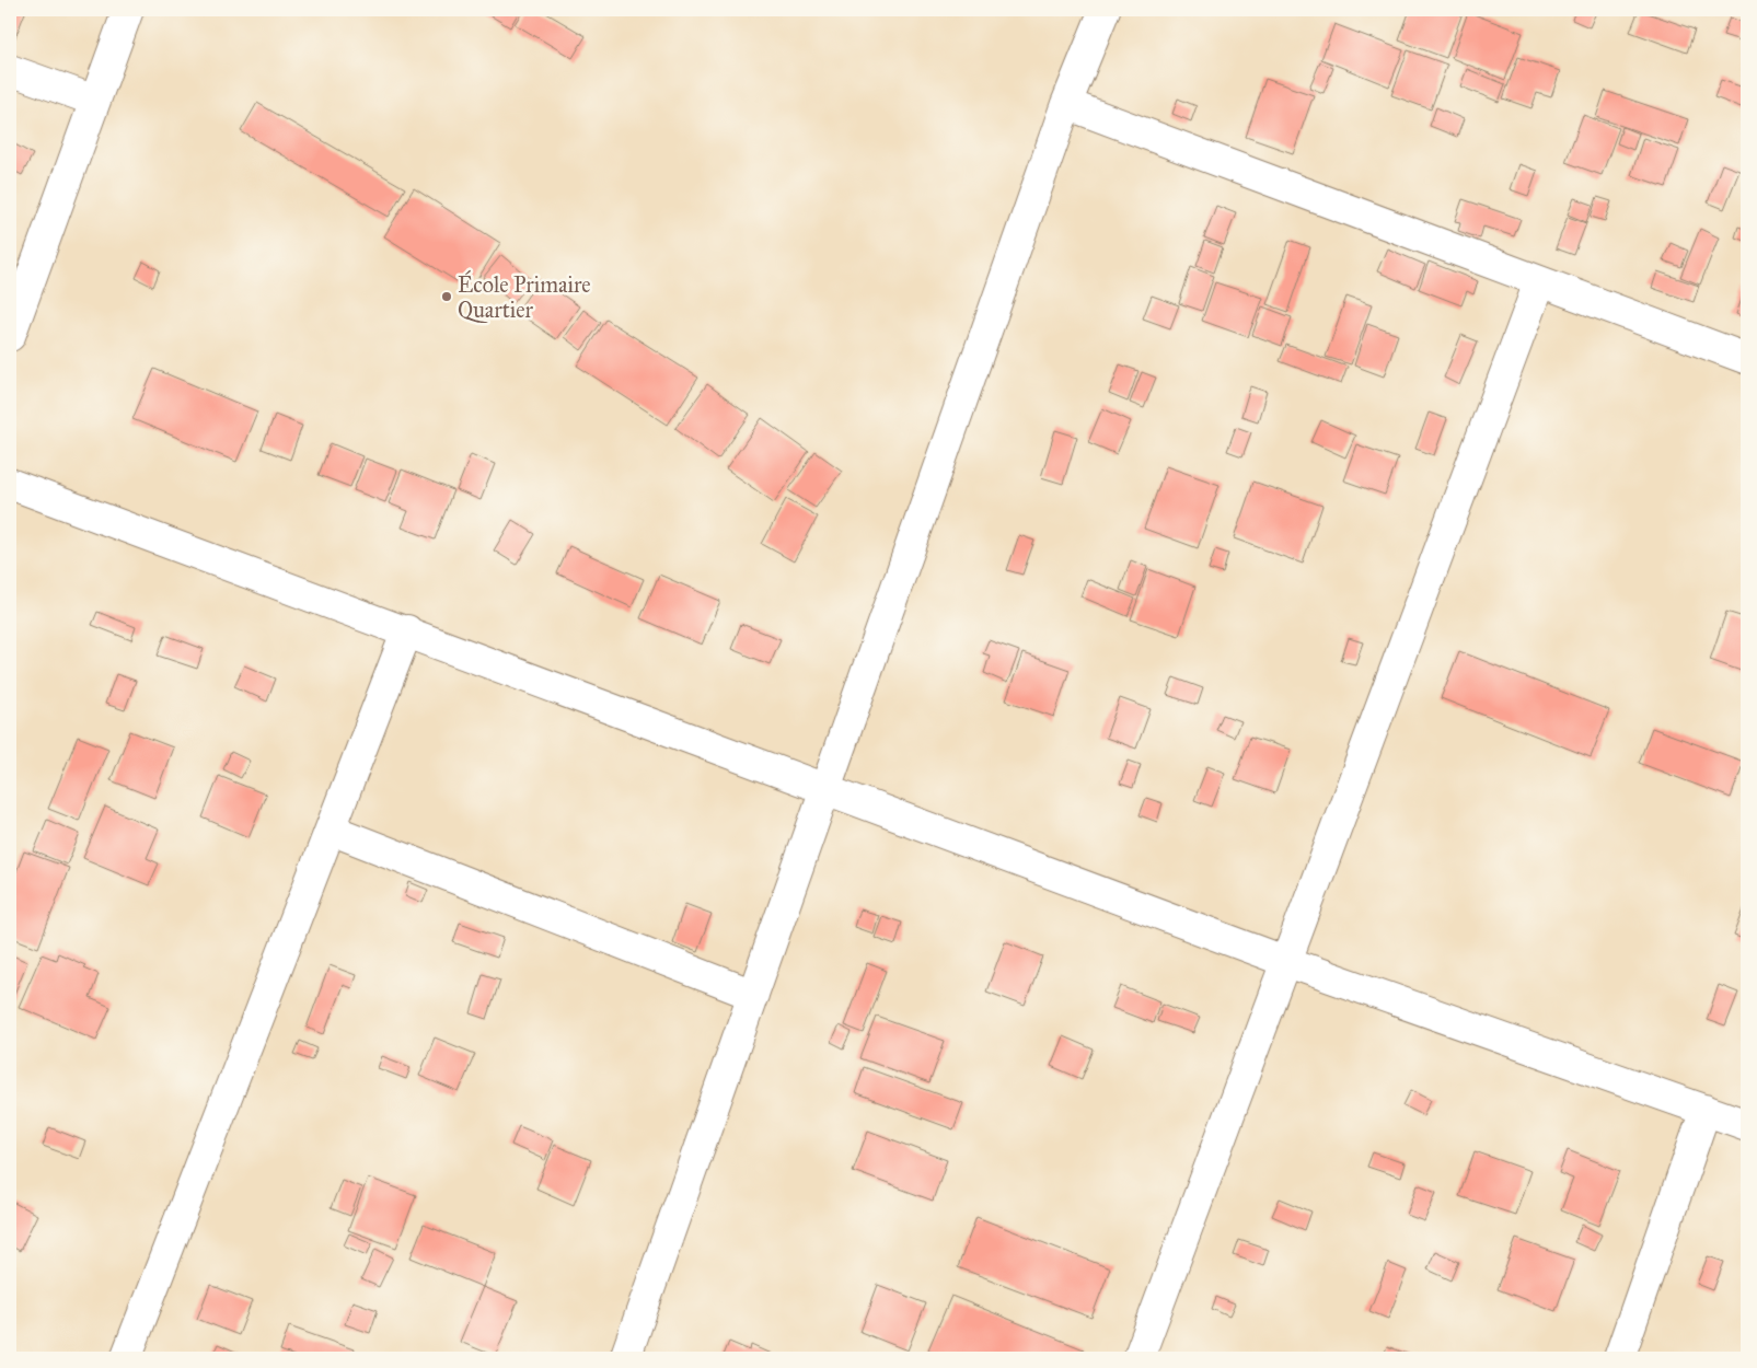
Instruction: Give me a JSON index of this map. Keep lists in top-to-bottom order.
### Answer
{
  "places": ["École Primaire Quartier"]
}
